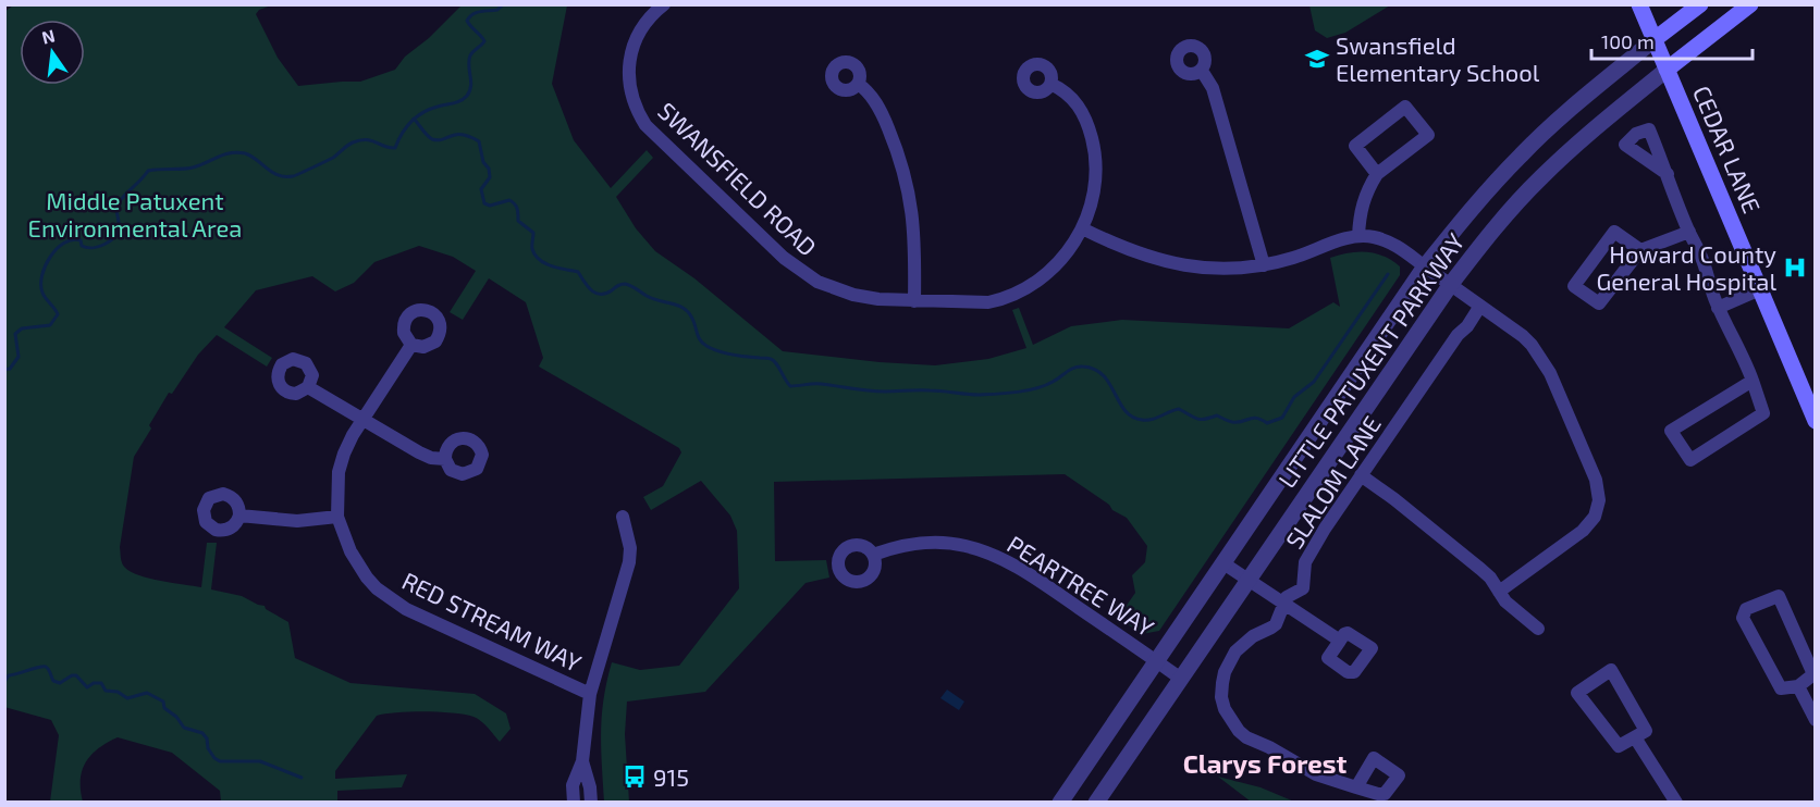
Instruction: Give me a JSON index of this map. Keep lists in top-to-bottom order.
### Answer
{
  "streets": {
    "main road": ["CEDAR LANE", "LITTLE PATUXENT PARKWAY"],
    "street": [
      "SWANSFIELD ROAD",
      "SLALOM LANE",
      "PEARTREE WAY",
      "RED STREAM WAY"
    ]
  },
  "crossings": [
    ["CEDAR LANE", "LITTLE PATUXENT PARKWAY"],
    ["LITTLE PATUXENT PARKWAY", "PEARTREE WAY"]
  ],
  "districts": ["Clarys Forest"],
  "parks": ["Middle Patuxent Environmental Area"],
  "places": {
    "school or university": ["Swansfield Elementary School"],
    "hospital": ["Howard County General Hospital"],
    "bus stop": ["915"]
  },
  "scale_bar": "100 m",
  "north": "top"
}
